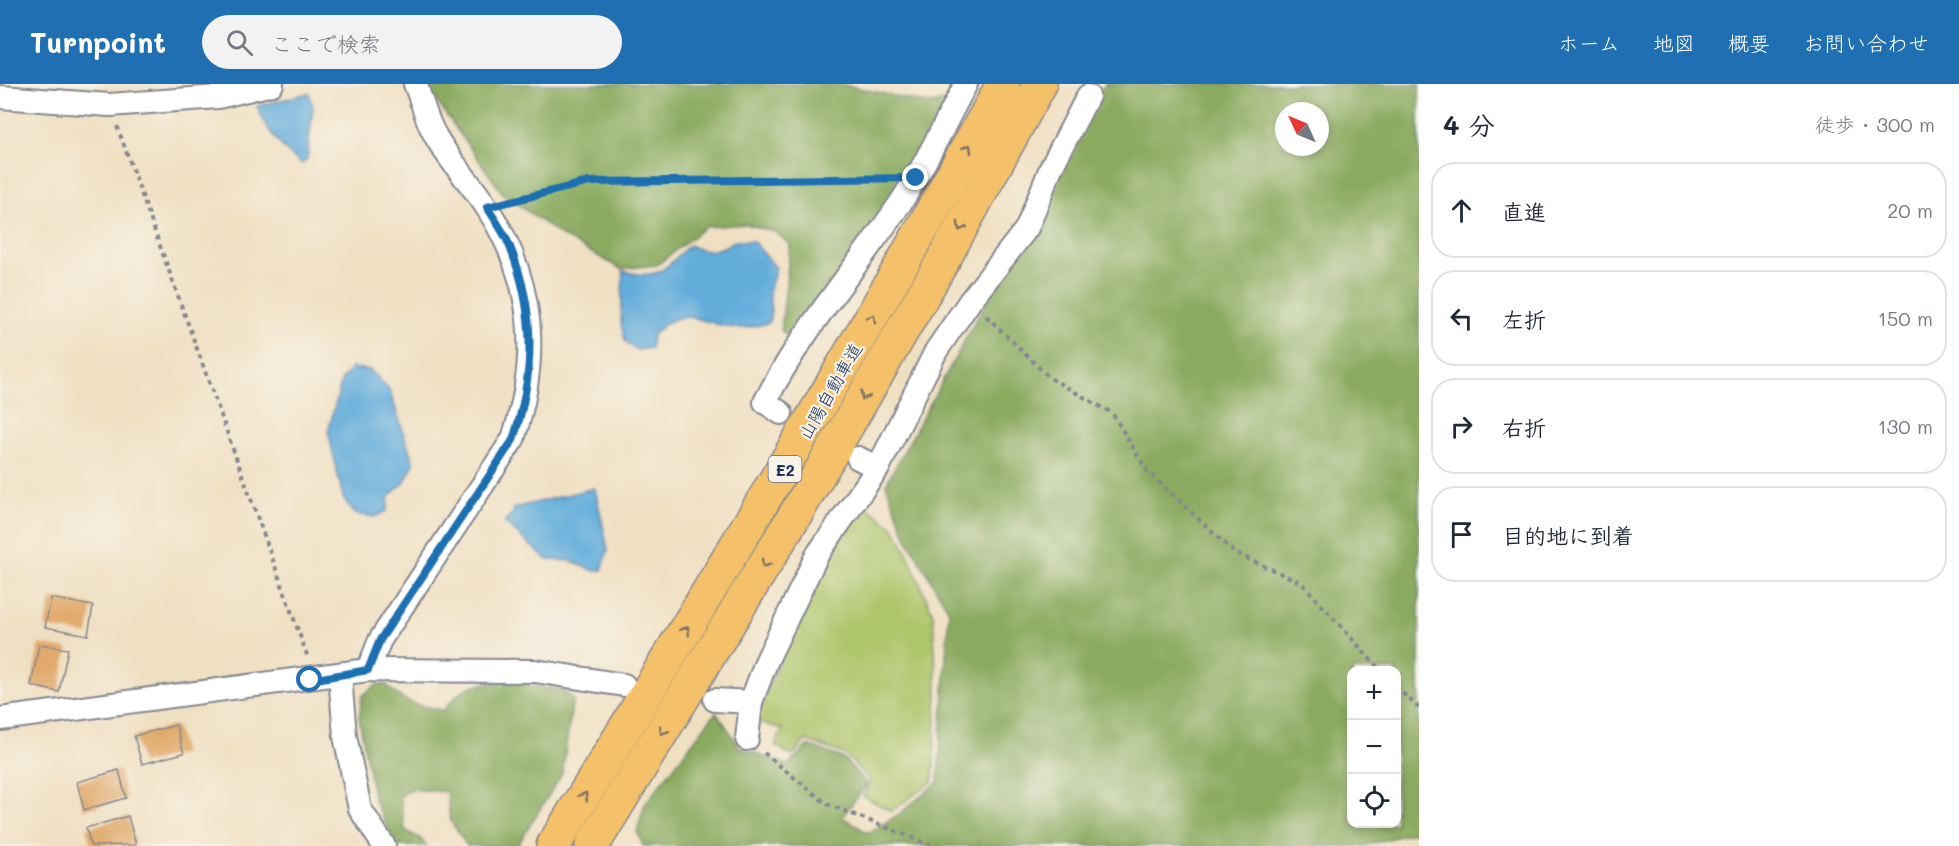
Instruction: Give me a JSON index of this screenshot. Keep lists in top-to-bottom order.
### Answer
{
  "streets": {
    "highway": ["山陽自動車道", "E2"]
  },
  "north": "top left",
  "page": {
    "header": "Turnpoint",
    "search": "ここで検索",
    "nav": [
      "ホーム",
      "地図",
      "概要",
      "お問い合わせ"
    ],
    "heading": ["4 分", "徒歩 · 300 m"],
    "list": [
      ["直進", "20 m"],
      ["左折", "150 m"],
      ["右折", "130 m"],
      "目的地に到着"
    ],
    "map_buttons": ["+", "−"]
  }
}
